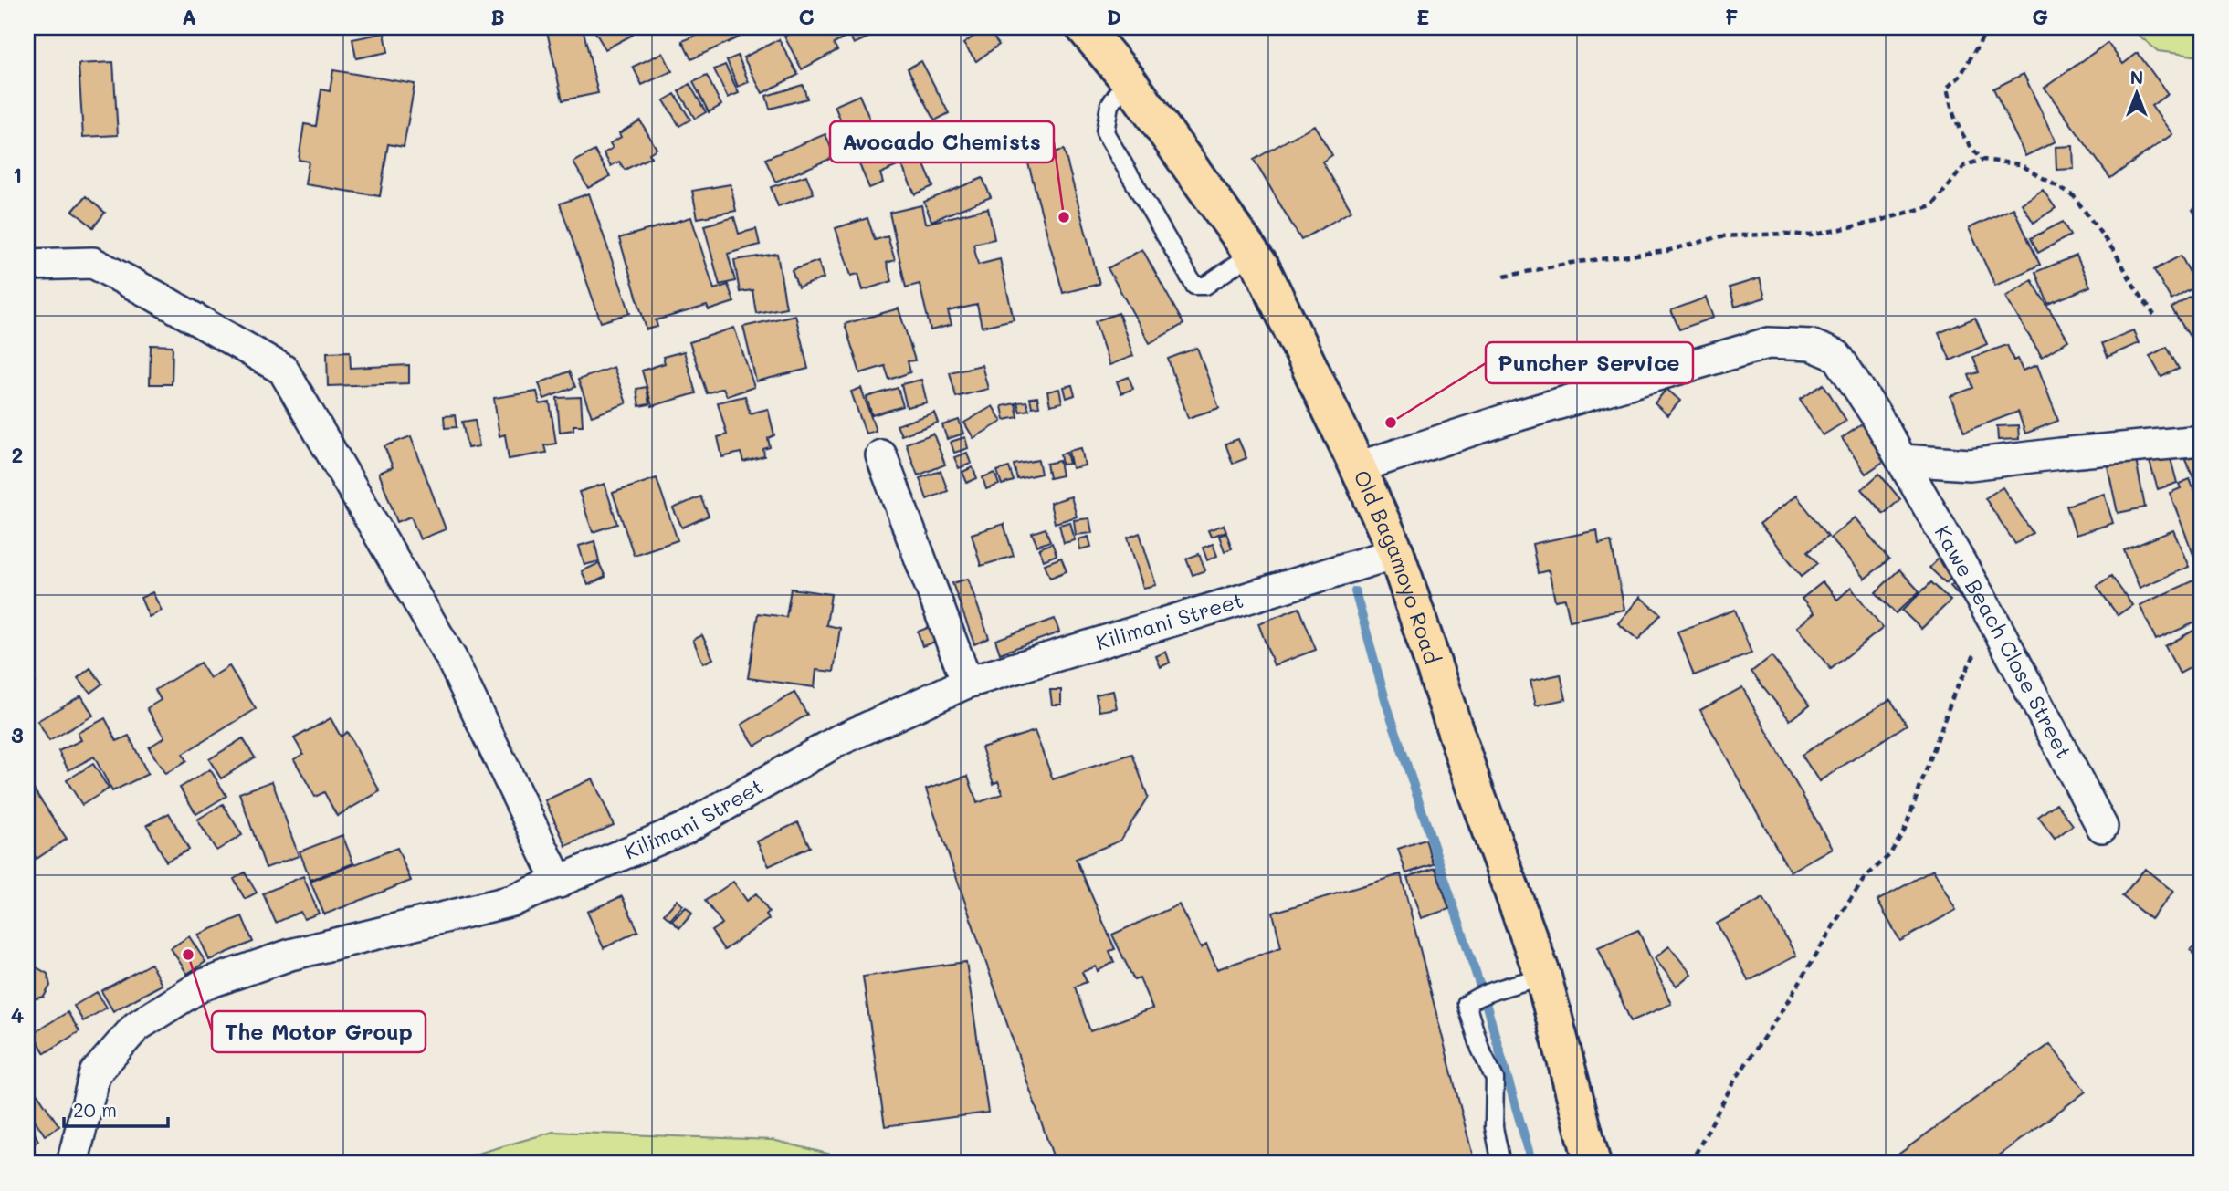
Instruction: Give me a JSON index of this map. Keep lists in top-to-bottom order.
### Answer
{
  "streets": {
    "main road": ["Old Bagamoyo Road"],
    "street": ["Kilimani Street", "Kawe Beach Close Street"]
  },
  "crossings": [
    ["Old Bagamoyo Road", "Kilimani Street"],
    ["Old Bagamoyo Road", "Kawe Beach Close Street"]
  ],
  "places": ["Avocado Chemists", "Puncher Service", "The Motor Group"],
  "scale_bar": "20 m",
  "north": "top",
  "grid": {
    "columns": [
      "A",
      "B",
      "C",
      "D",
      "E",
      "F",
      "G"
    ],
    "rows": [
      "1",
      "2",
      "3",
      "4"
    ]
  }
}
